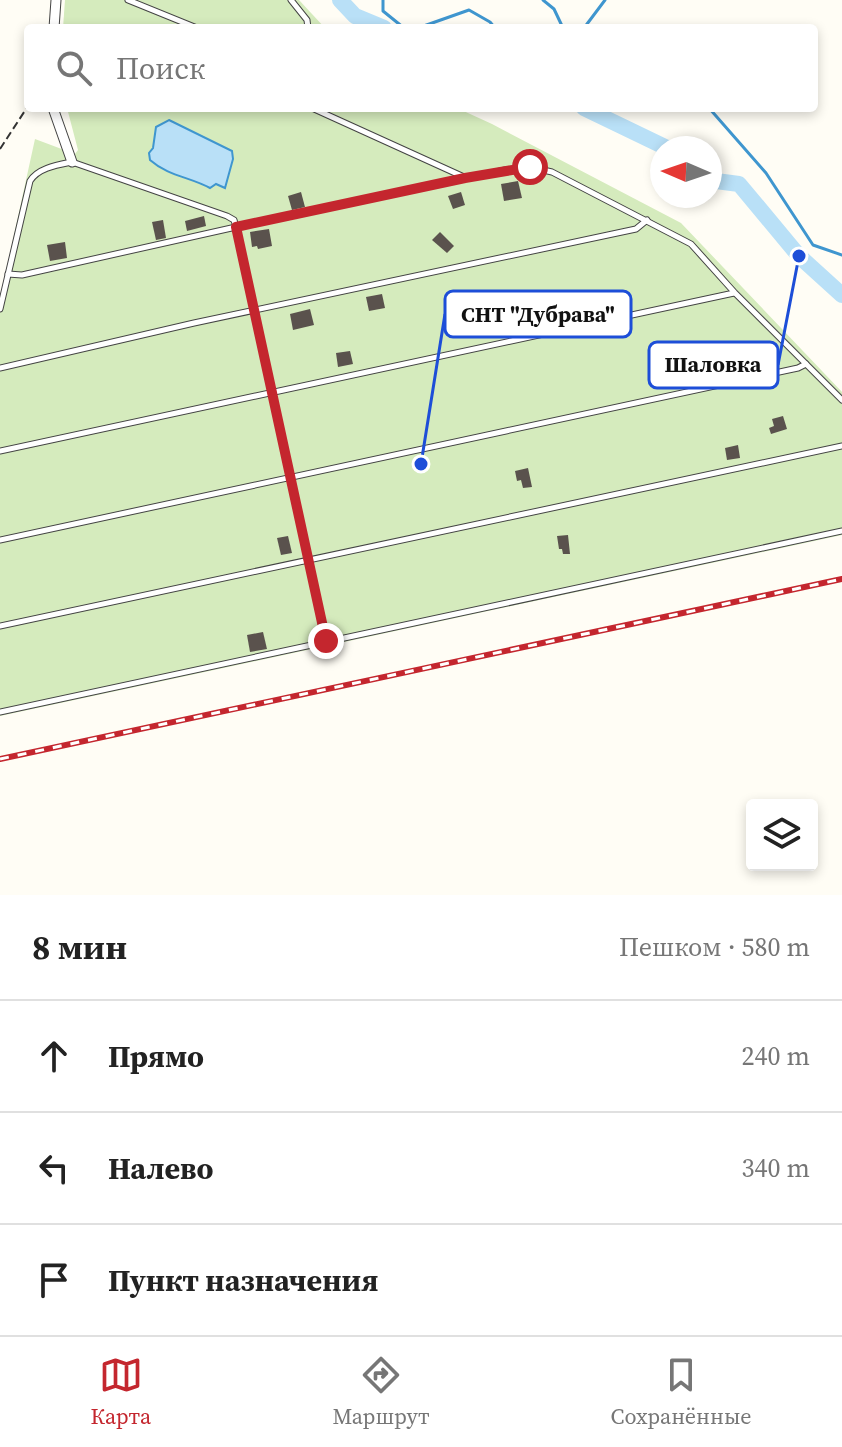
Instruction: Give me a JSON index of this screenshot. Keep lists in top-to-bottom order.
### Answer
{
  "places": ["Шаловка", "СНТ \"Дубрава\""],
  "north": "left",
  "page": {
    "search": "Поиск",
    "heading": ["8 мин", "Пешком · 580 m"],
    "list": [
      ["Прямо", "240 m"],
      ["Налево", "340 m"],
      "Пункт назначения"
    ],
    "nav": ["Карта", "Маршрут", "Сохранённые"]
  }
}
